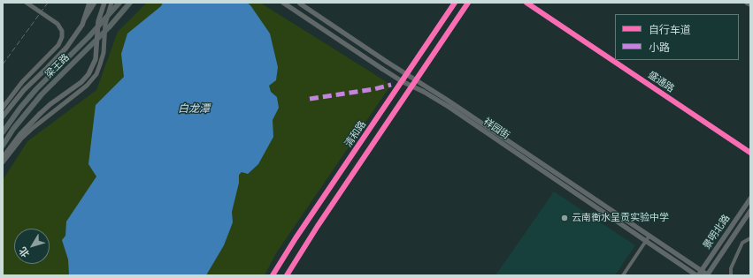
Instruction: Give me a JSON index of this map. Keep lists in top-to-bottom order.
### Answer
{
  "streets": {
    "main road": [
      "梁王路",
      "祥园街",
      "清和路",
      "景明北路"
    ],
    "street": ["盛通路"]
  },
  "crossings": [
    ["祥园街", "清和路"],
    ["祥园街", "景明北路"]
  ],
  "water": ["白龙潭"],
  "places": ["云南衡水呈贡实验中学"],
  "legend": ["自行车道", "小路"],
  "north": "bottom left"
}
